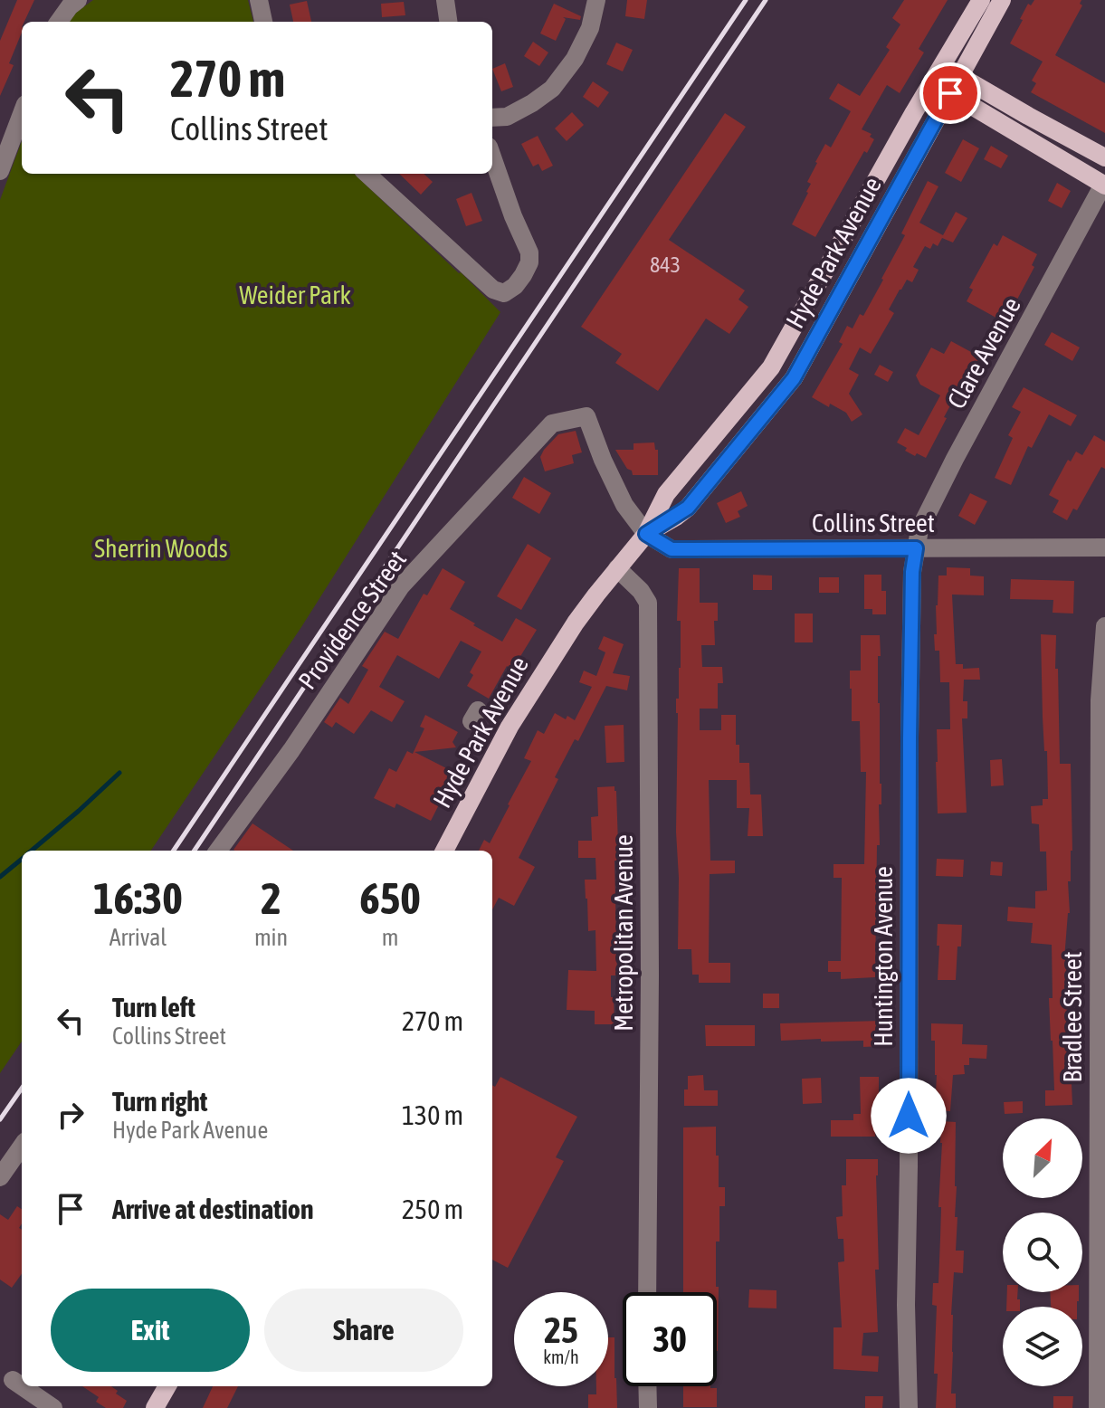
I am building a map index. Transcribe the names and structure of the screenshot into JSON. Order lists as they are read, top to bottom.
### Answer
{
  "streets": {
    "main road": ["Hyde Park Avenue"],
    "street": [
      "Clare Avenue",
      "Collins Street",
      "Providence Street",
      "Metropolitan Avenue",
      "Huntington Avenue",
      "Bradlee Street"
    ]
  },
  "crossings": [
    ["Hyde Park Avenue", "Collins Street"],
    ["Hyde Park Avenue", "Providence Street"],
    ["Hyde Park Avenue", "Metropolitan Avenue"],
    ["Clare Avenue", "Collins Street"],
    ["Clare Avenue", "Huntington Avenue"],
    ["Collins Street", "Providence Street"],
    ["Collins Street", "Huntington Avenue"]
  ],
  "parks": ["Weider Park", "Sherrin Woods"],
  "house_numbers": ["843"],
  "north": "top right",
  "page": {
    "turn": ["270 m", "Collins Street"],
    "eta": [
      "16:30",
      "Arrival",
      "2",
      "min",
      "650",
      "m"
    ],
    "list": [
      {
        "name": "Turn left",
        "note": "Collins Street",
        "value": "270 m"
      },
      {
        "name": "Turn right",
        "note": "Hyde Park Avenue",
        "value": "130 m"
      },
      {
        "name": "Arrive at destination",
        "value": "250 m"
      }
    ],
    "buttons": ["Exit", "Share"],
    "speed": "25 km/h",
    "limit": "30"
  }
}
